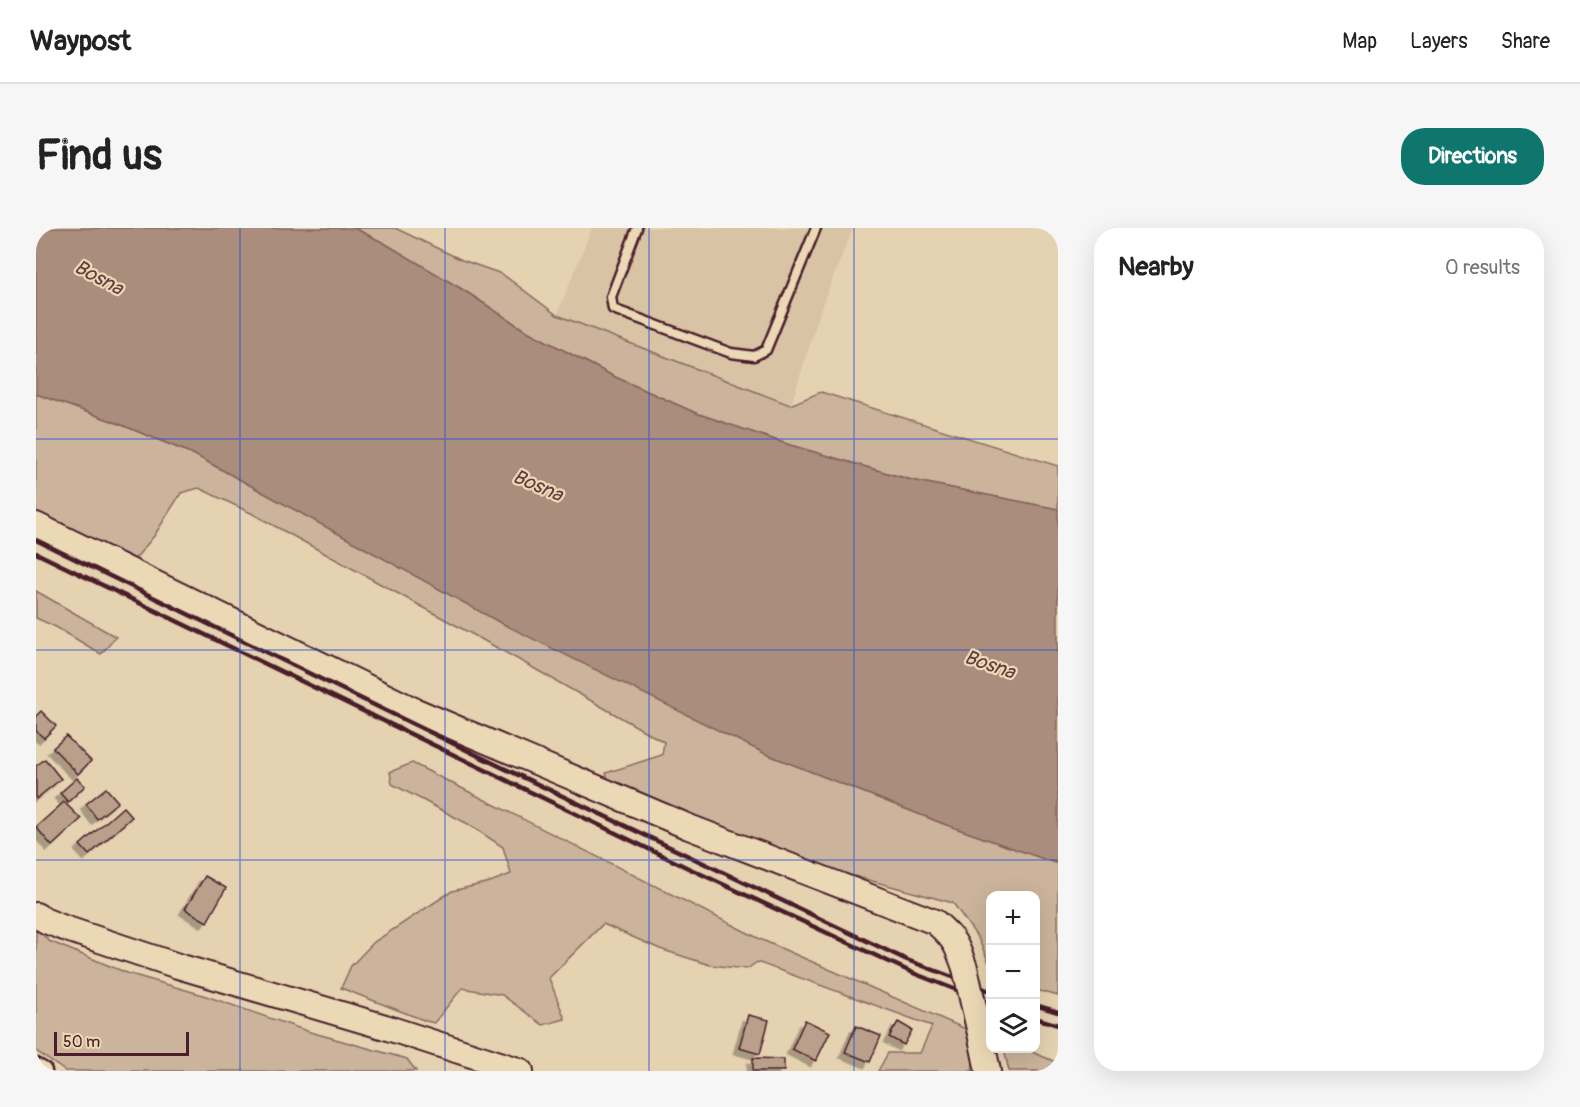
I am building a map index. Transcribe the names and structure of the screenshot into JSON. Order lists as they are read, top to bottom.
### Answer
{
  "water": ["Bosna"],
  "scale_bar": "50 m",
  "page": {
    "header": "Waypost",
    "nav": ["Map", "Layers", "Share"],
    "buttons": "Directions",
    "title": "Find us",
    "heading": ["Nearby", "0 results"],
    "map_buttons": ["+", "−"],
    "scale": "50 m"
  }
}
